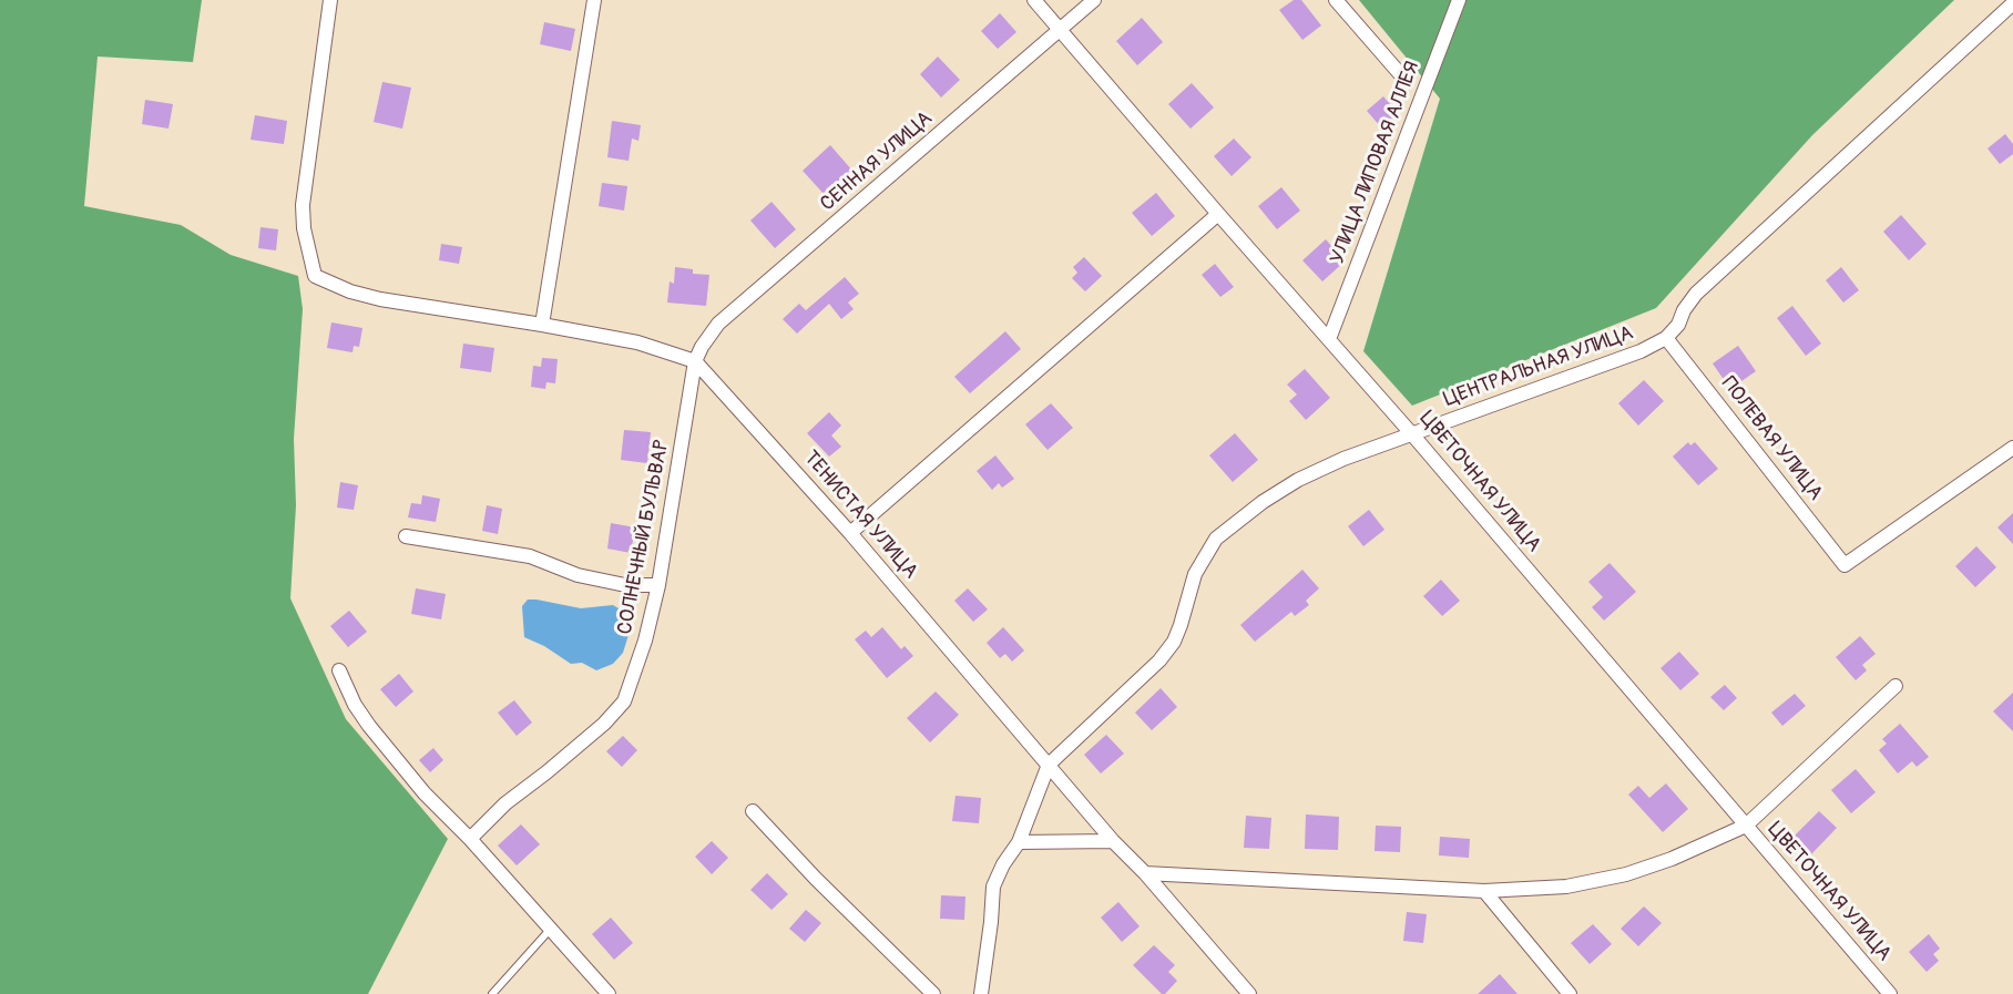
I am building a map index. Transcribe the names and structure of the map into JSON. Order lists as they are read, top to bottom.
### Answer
{
  "streets": {
    "street": [
      "СЕННАЯ УЛИЦА",
      "УЛИЦА ЛИПОВАЯ АЛЛЕЯ",
      "ЦЕНТРАЛЬНАЯ УЛИЦА",
      "ПОЛЕВАЯ УЛИЦА",
      "ЦВЕТОЧНАЯ УЛИЦА",
      "ТЕНИСТАЯ УЛИЦА",
      "СОЛНЕЧНЫЙ БУЛЬВАР"
    ]
  },
  "crossings": [
    ["СЕННАЯ УЛИЦА", "ЦВЕТОЧНАЯ УЛИЦА"],
    ["СЕННАЯ УЛИЦА", "ТЕНИСТАЯ УЛИЦА"],
    ["СЕННАЯ УЛИЦА", "СОЛНЕЧНЫЙ БУЛЬВАР"],
    ["УЛИЦА ЛИПОВАЯ АЛЛЕЯ", "ЦВЕТОЧНАЯ УЛИЦА"],
    ["ЦЕНТРАЛЬНАЯ УЛИЦА", "ПОЛЕВАЯ УЛИЦА"],
    ["ЦЕНТРАЛЬНАЯ УЛИЦА", "ЦВЕТОЧНАЯ УЛИЦА"],
    ["ЦЕНТРАЛЬНАЯ УЛИЦА", "ТЕНИСТАЯ УЛИЦА"],
    ["ТЕНИСТАЯ УЛИЦА", "СОЛНЕЧНЫЙ БУЛЬВАР"]
  ]
}
